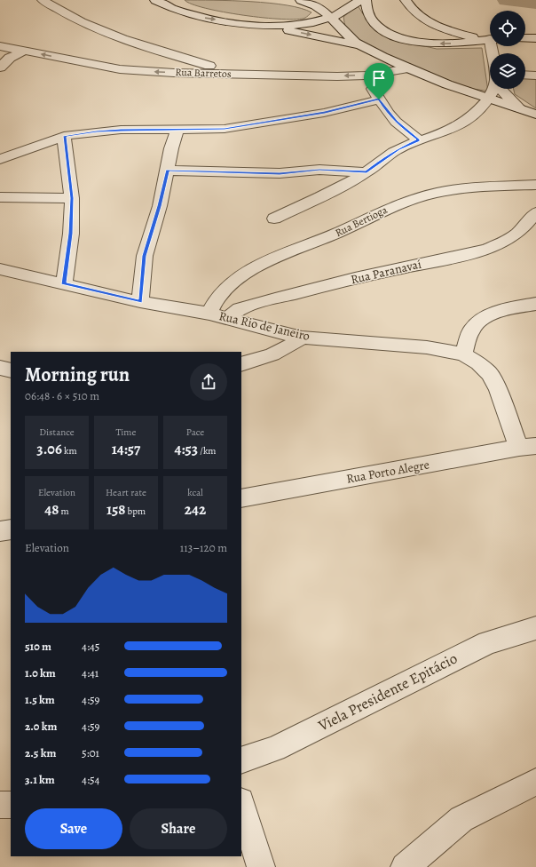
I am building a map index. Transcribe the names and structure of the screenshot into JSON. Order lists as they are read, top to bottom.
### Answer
{
  "streets": {
    "street": [
      "Rua Barretos",
      "Rua Bertioga",
      "Rua Paranavaí",
      "Rua Rio de Janeiro",
      "Rua Porto Alegre",
      "Viela Presidente Epitácio"
    ]
  },
  "crossings": [
    ["Rua Bertioga", "Rua Rio de Janeiro"],
    ["Rua Paranavaí", "Rua Rio de Janeiro"],
    ["Rua Rio de Janeiro", "Rua Porto Alegre"]
  ],
  "page": {
    "heading": ["Morning run", "06:48 · 6 × 510 m"],
    "stats": [
      ["Distance", "3.06 km"],
      ["Time", "14:57"],
      ["Pace", "4:53 /km"],
      ["Elevation", "48 m"],
      ["Heart rate", "158 bpm"],
      ["kcal", "242"]
    ],
    "chart": ["Elevation", "113–120 m"],
    "list": [
      {
        "name": "510 m",
        "note": "4:45"
      },
      {
        "name": "1.0 km",
        "note": "4:41"
      },
      {
        "name": "1.5 km",
        "note": "4:59"
      },
      {
        "name": "2.0 km",
        "note": "4:59"
      },
      {
        "name": "2.5 km",
        "note": "5:01"
      },
      {
        "name": "3.1 km",
        "note": "4:54"
      }
    ],
    "buttons": ["Save", "Share"]
  }
}
